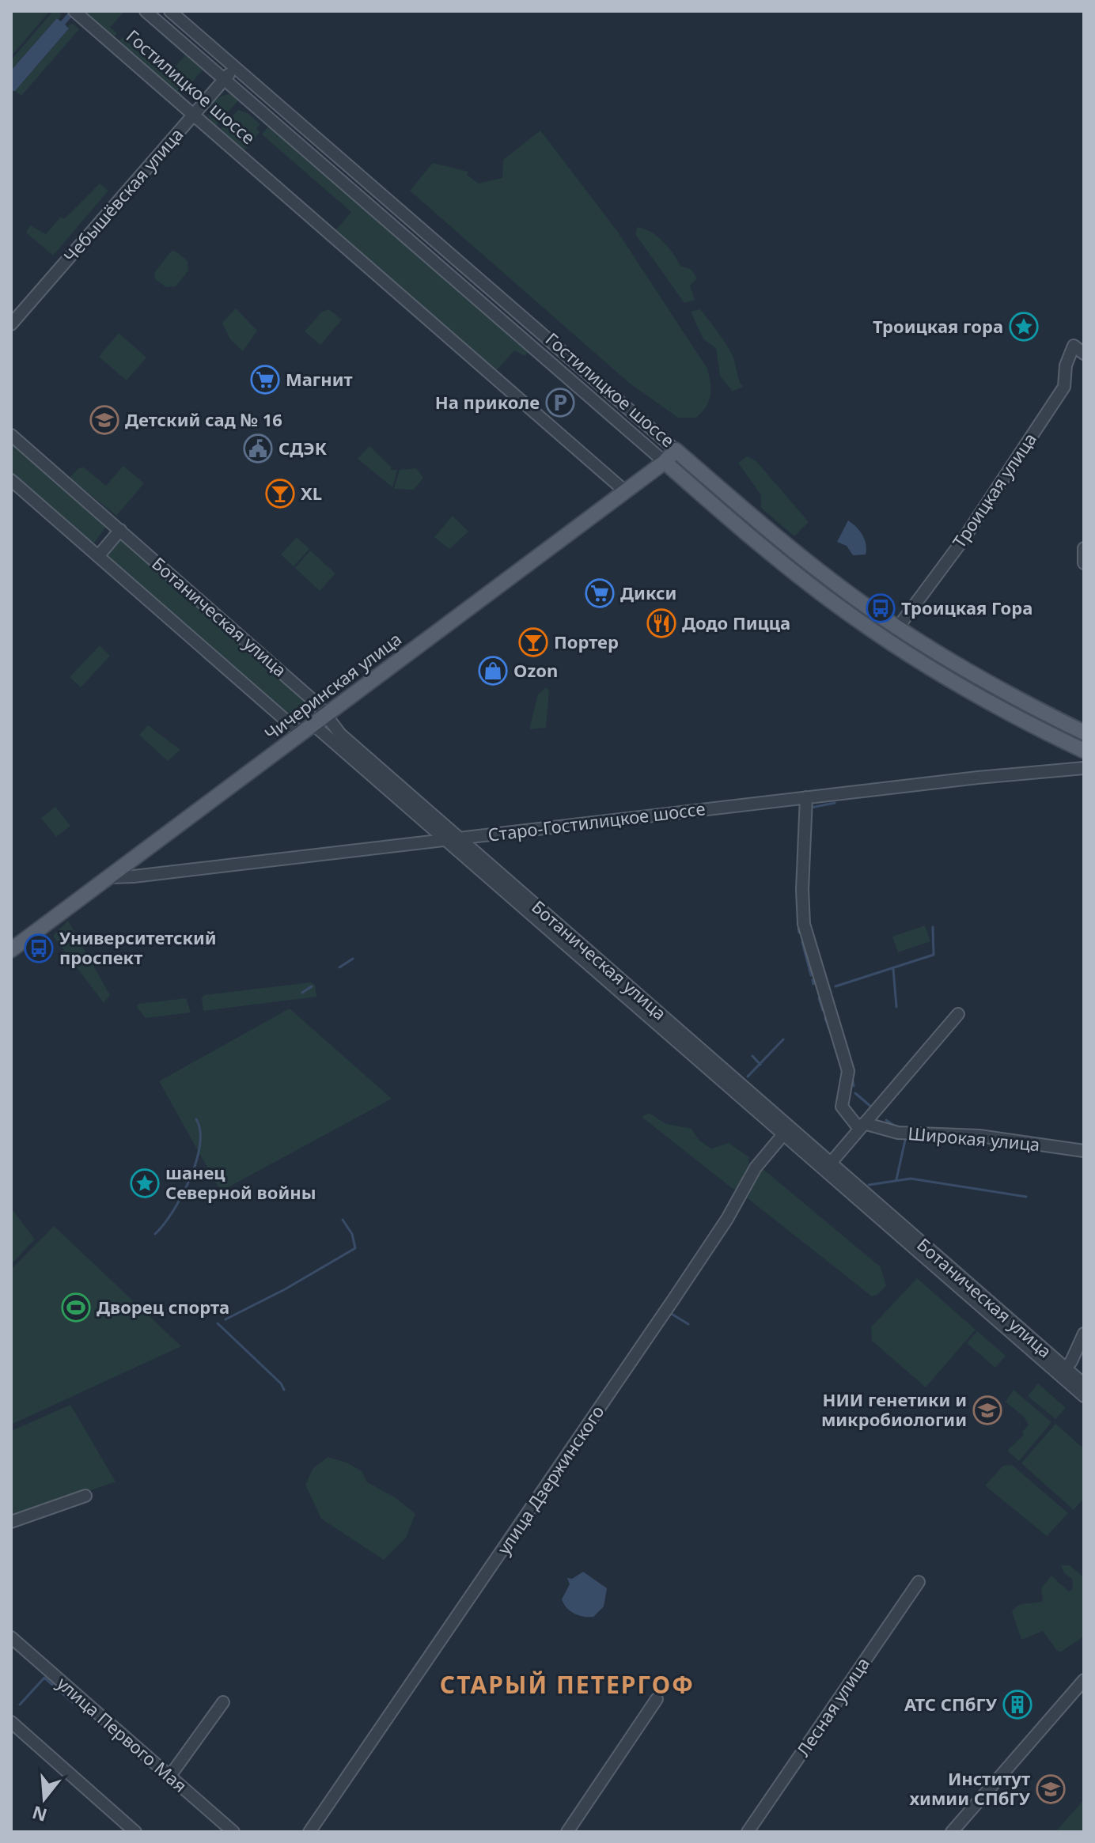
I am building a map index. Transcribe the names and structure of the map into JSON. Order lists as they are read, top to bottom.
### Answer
{
  "streets": {
    "main road": ["Гостилицкое шоссе", "Чичеринская улица"],
    "street": [
      "Чебышёвская улица",
      "Троицкая улица",
      "Ботаническая улица",
      "Старо-Гостилицкое шоссе",
      "Широкая улица",
      "улица Дзержинского",
      "Лесная улица",
      "улица Первого Мая"
    ]
  },
  "crossings": [
    ["Гостилицкое шоссе", "Чебышёвская улица"],
    ["Гостилицкое шоссе", "Троицкая улица"],
    ["Гостилицкое шоссе", "Чичеринская улица"],
    ["Ботаническая улица", "Чичеринская улица"],
    ["Ботаническая улица", "Старо-Гостилицкое шоссе"],
    ["Ботаническая улица", "улица Дзержинского"],
    ["Чичеринская улица", "Старо-Гостилицкое шоссе"]
  ],
  "districts": ["СТАРЫЙ ПЕТЕРГОФ"],
  "places": {
    "place": ["Троицкая гора", "шанец Северной войны"],
    "supermarket": ["Магнит", "Дикси"],
    "parking": ["На приколе"],
    "school or university": ["Детский сад № 16", "НИИ генетики и микробиологии", "Институт химии СПбГУ"],
    "public building": ["СДЭК"],
    "bar": ["XL", "Портер"],
    "bus stop": ["Троицкая Гора", "Университетский проспект"],
    "restaurant": ["Додо Пицца"],
    "shop": ["Ozon"],
    "sports": ["Дворец спорта"],
    "building": ["АТС СПбГУ"]
  },
  "north": "bottom"
}
